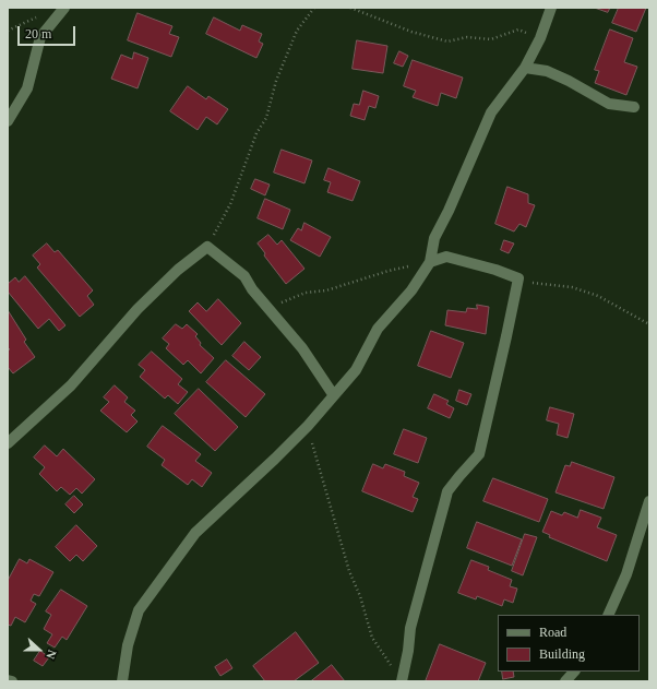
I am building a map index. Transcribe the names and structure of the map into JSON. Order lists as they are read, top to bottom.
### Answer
{
  "legend": ["Road", "Building"],
  "scale_bar": "20 m",
  "north": "right"
}
